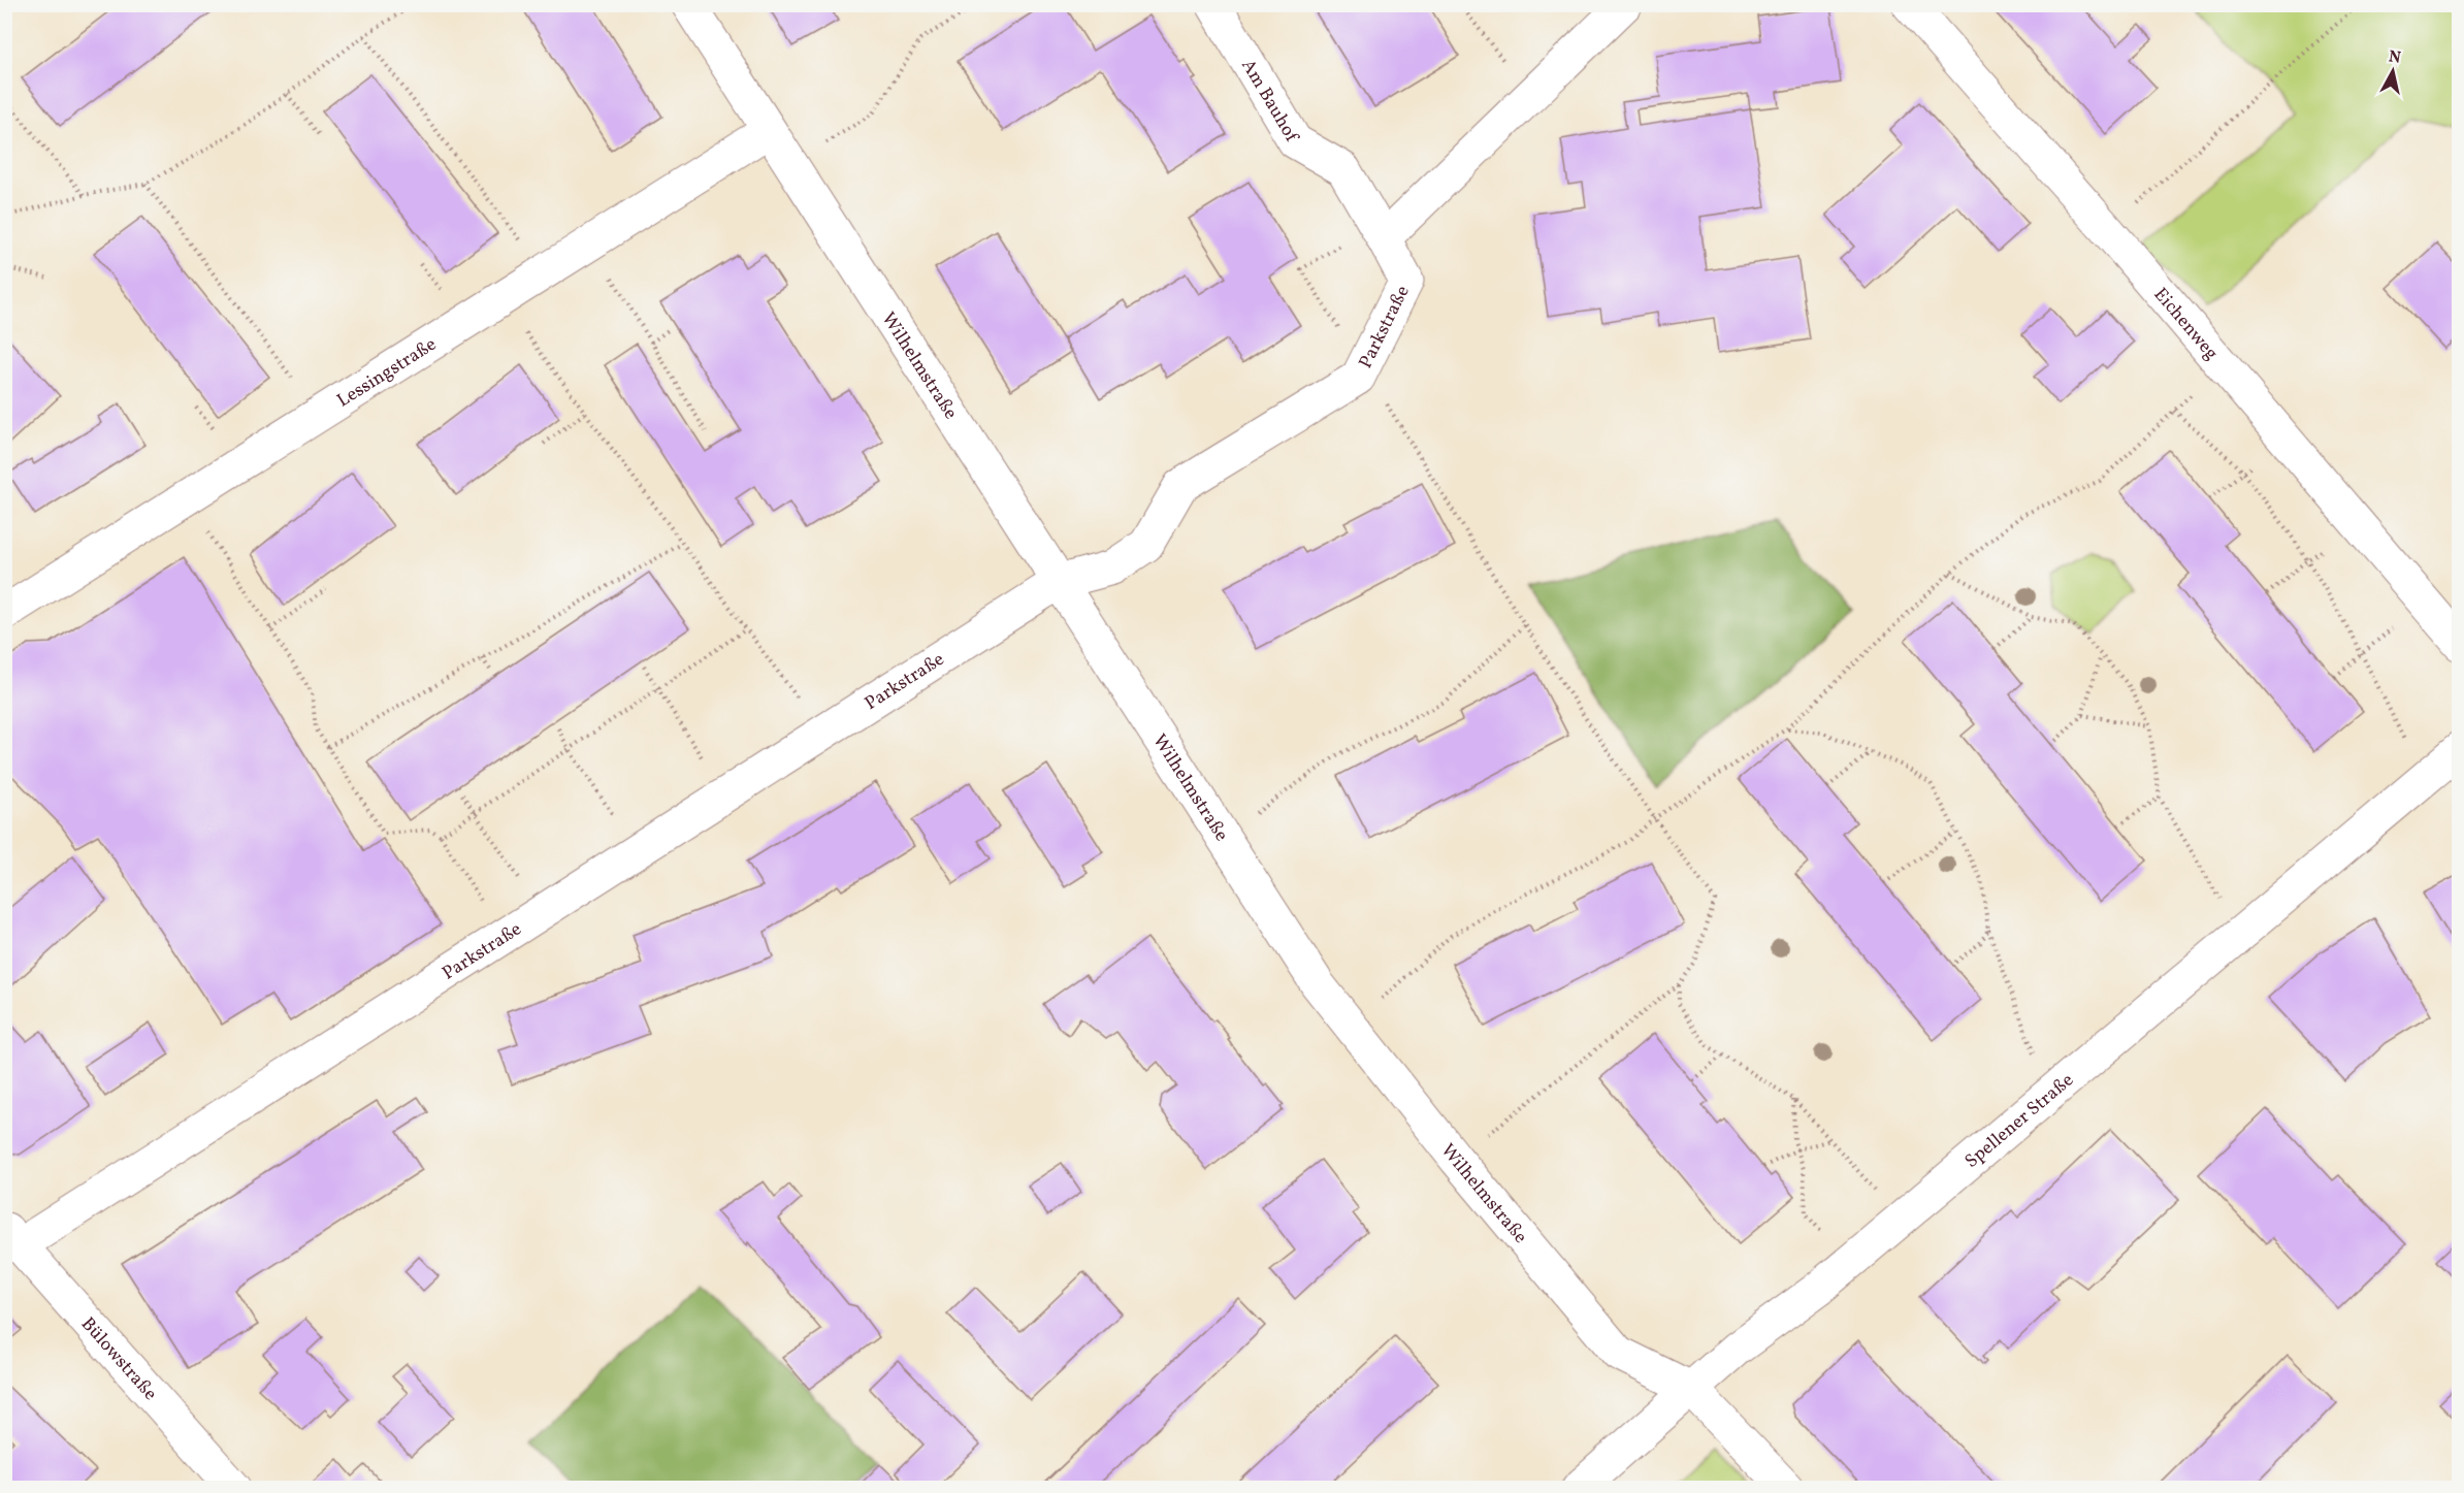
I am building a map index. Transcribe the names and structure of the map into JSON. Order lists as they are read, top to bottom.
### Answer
{
  "streets": {
    "street": [
      "Am Bauhof",
      "Eichenweg",
      "Parkstraße",
      "Wilhelmstraße",
      "Lessingstraße",
      "Spellener Straße",
      "Bülowstraße"
    ]
  },
  "crossings": [
    ["Am Bauhof", "Parkstraße"],
    ["Parkstraße", "Wilhelmstraße"],
    ["Parkstraße", "Bülowstraße"],
    ["Wilhelmstraße", "Lessingstraße"],
    ["Wilhelmstraße", "Spellener Straße"]
  ],
  "north": "top"
}
